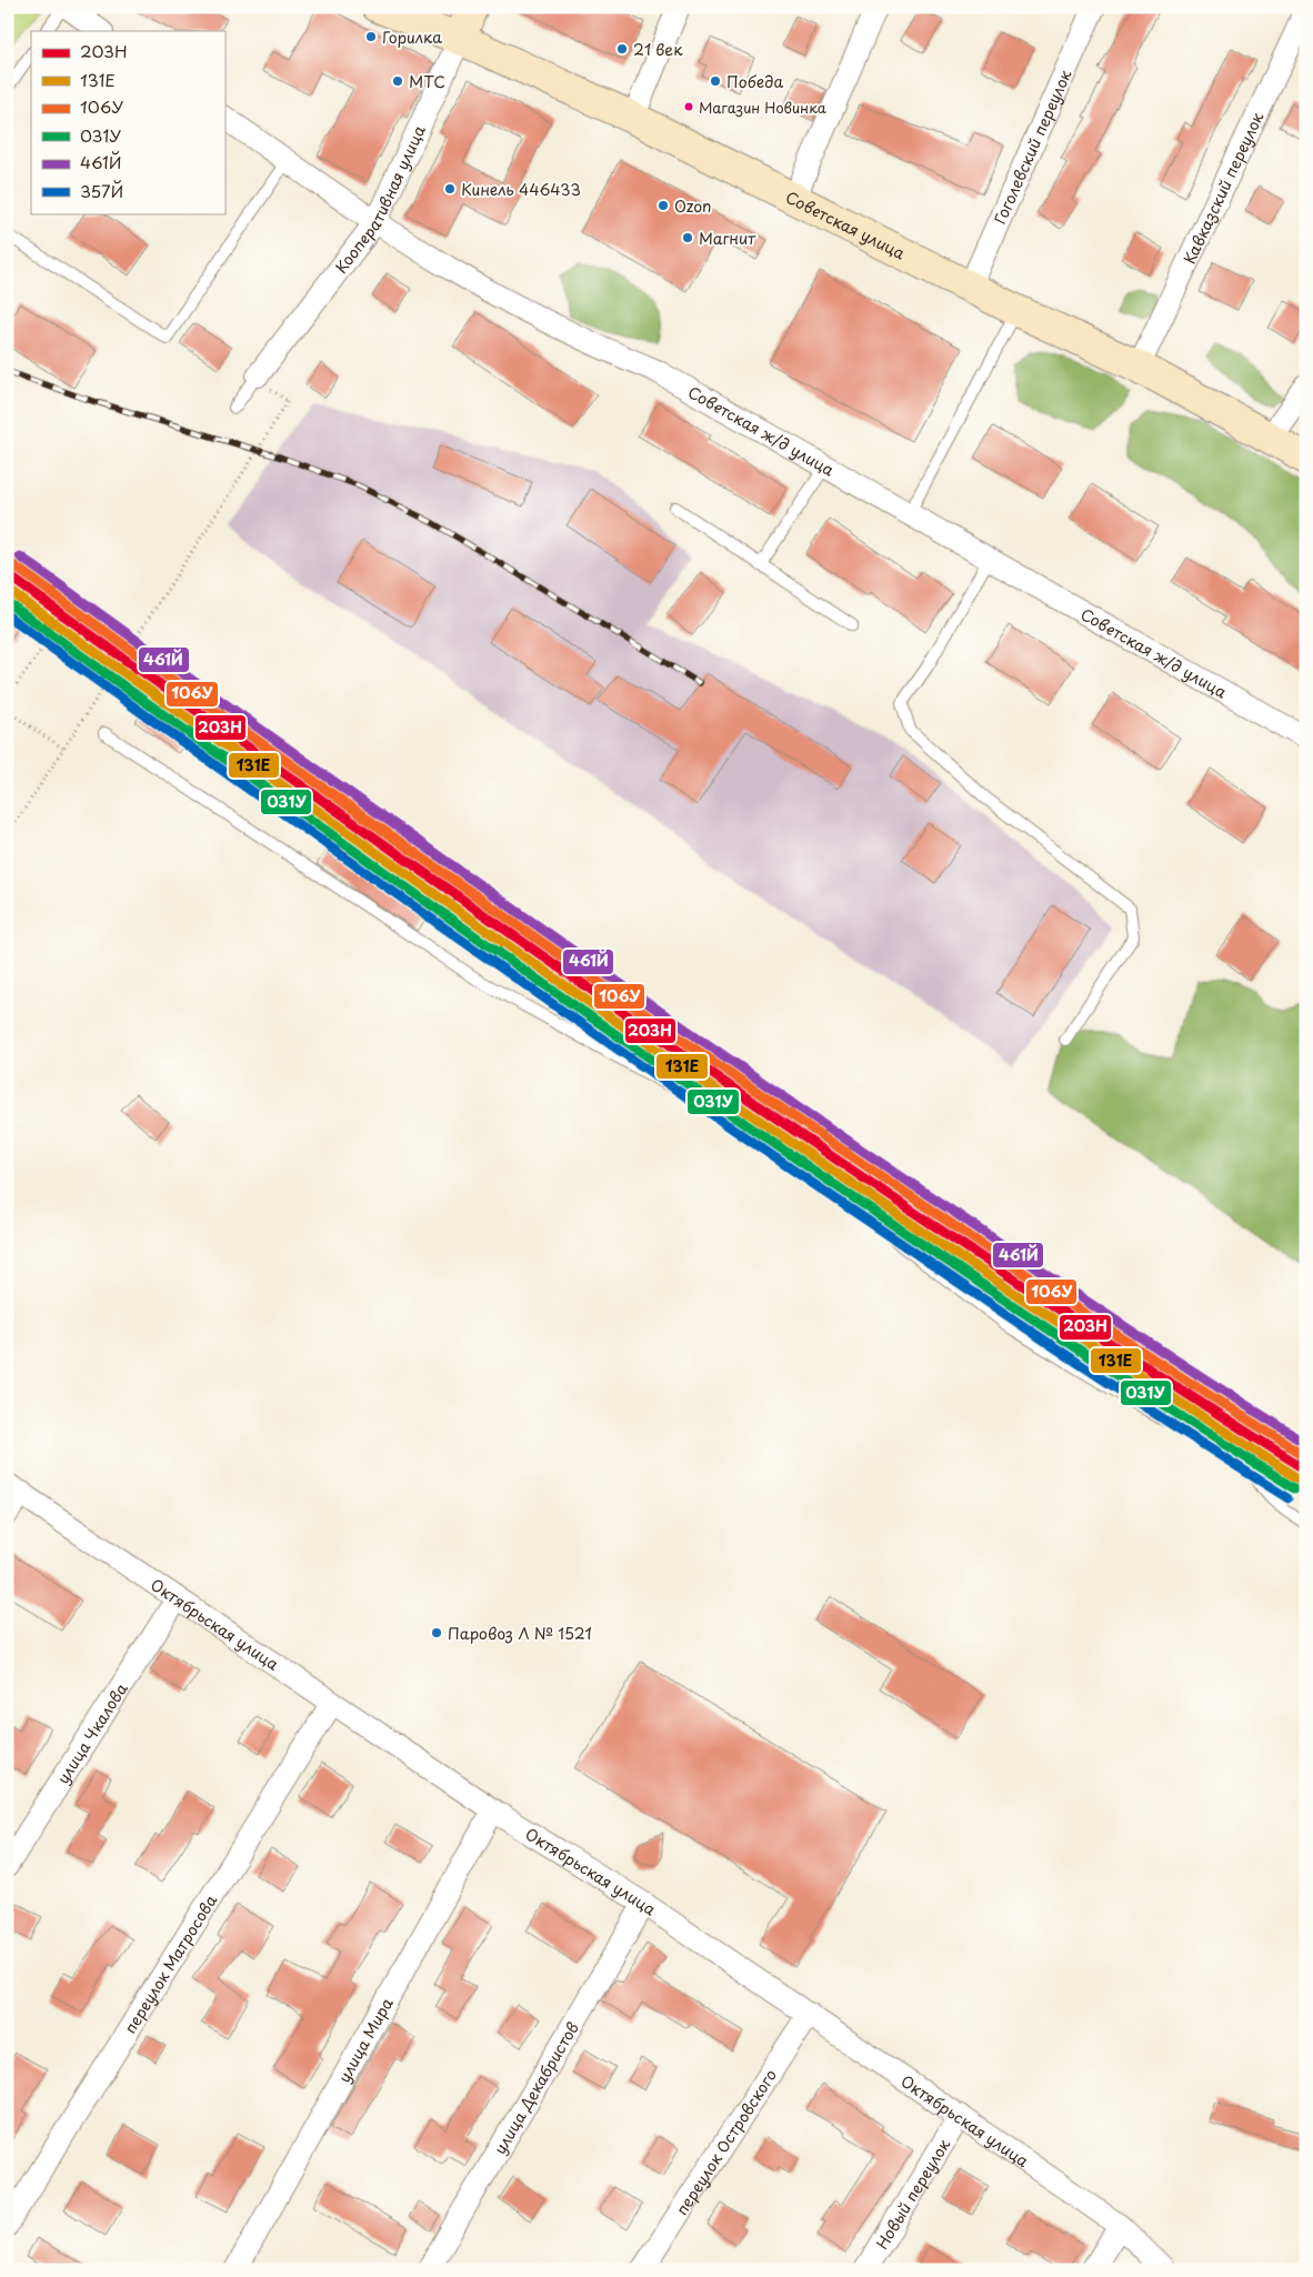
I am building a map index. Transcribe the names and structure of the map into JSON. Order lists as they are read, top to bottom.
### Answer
{
  "streets": {
    "main road": ["Кооперативная улица", "Советская улица"],
    "street": [
      "Гоголевский переулок",
      "Кавказский переулок",
      "Советская ж/д улица",
      "Октябрьская улица",
      "улица Чкалова",
      "переулок Матросова",
      "улица Мира",
      "улица Декабристов",
      "переулок Островского",
      "Новый переулок"
    ]
  },
  "crossings": [
    ["Гоголевский переулок", "Советская улица"],
    ["Кавказский переулок", "Советская улица"],
    ["Кооперативная улица", "Советская улица"],
    ["Кооперативная улица", "Советская ж/д улица"],
    ["Октябрьская улица", "улица Чкалова"],
    ["Октябрьская улица", "переулок Матросова"],
    ["Октябрьская улица", "улица Мира"],
    ["Октябрьская улица", "улица Декабристов"],
    ["Октябрьская улица", "переулок Островского"],
    ["Октябрьская улица", "Новый переулок"]
  ],
  "places": [
    "Горилка",
    "21 век",
    "МТС",
    "Победа",
    "Магазин Новинка",
    "Кинель 446433",
    "Ozon",
    "Магнит",
    "Паровоз Л № 1521"
  ],
  "lines": [
    "transit line 461Й",
    "transit line 106У",
    "transit line 203Н",
    "transit line 131Е",
    "transit line 031У",
    "transit line 357Й"
  ],
  "legend": [
    "203Н",
    "131Е",
    "106У",
    "031У",
    "461Й",
    "357Й"
  ]
}
